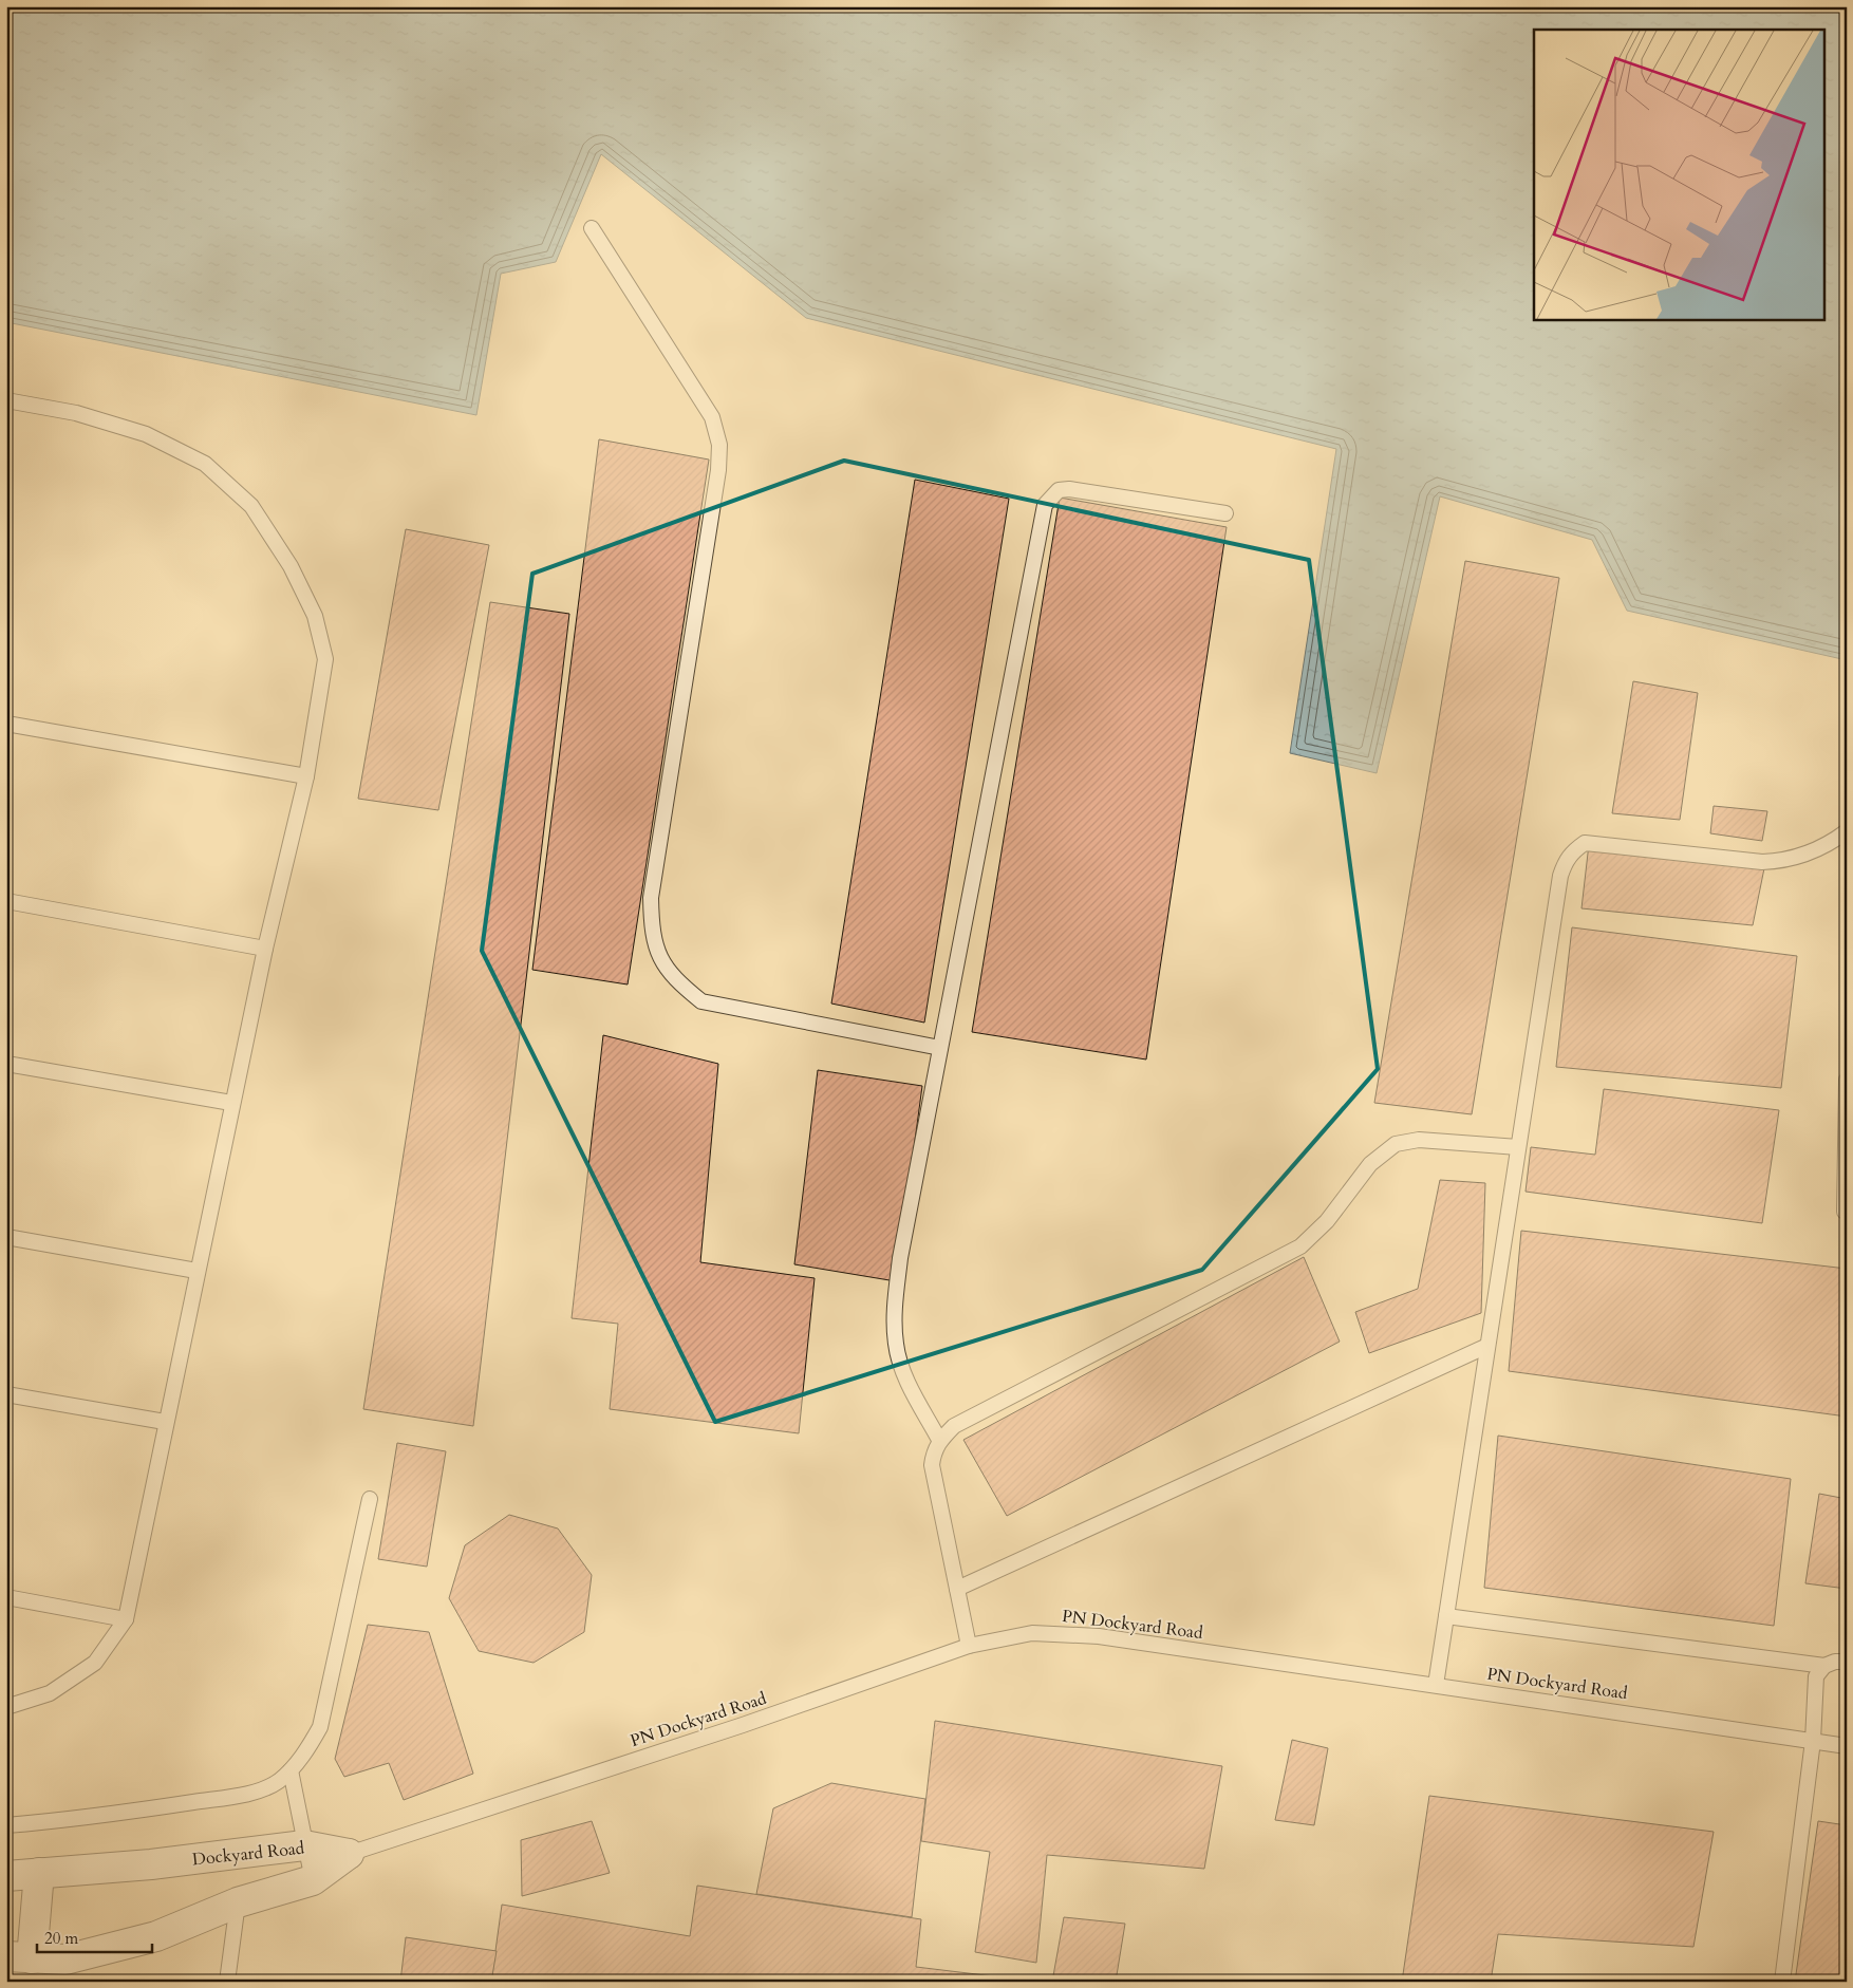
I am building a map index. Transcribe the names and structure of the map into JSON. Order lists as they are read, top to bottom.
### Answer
{
  "streets": {
    "street": ["Dockyard Road"],
    "lane": ["PN Dockyard Road"]
  },
  "crossings": [
    ["PN Dockyard Road", "Dockyard Road"]
  ],
  "scale_bar": "20 m"
}
